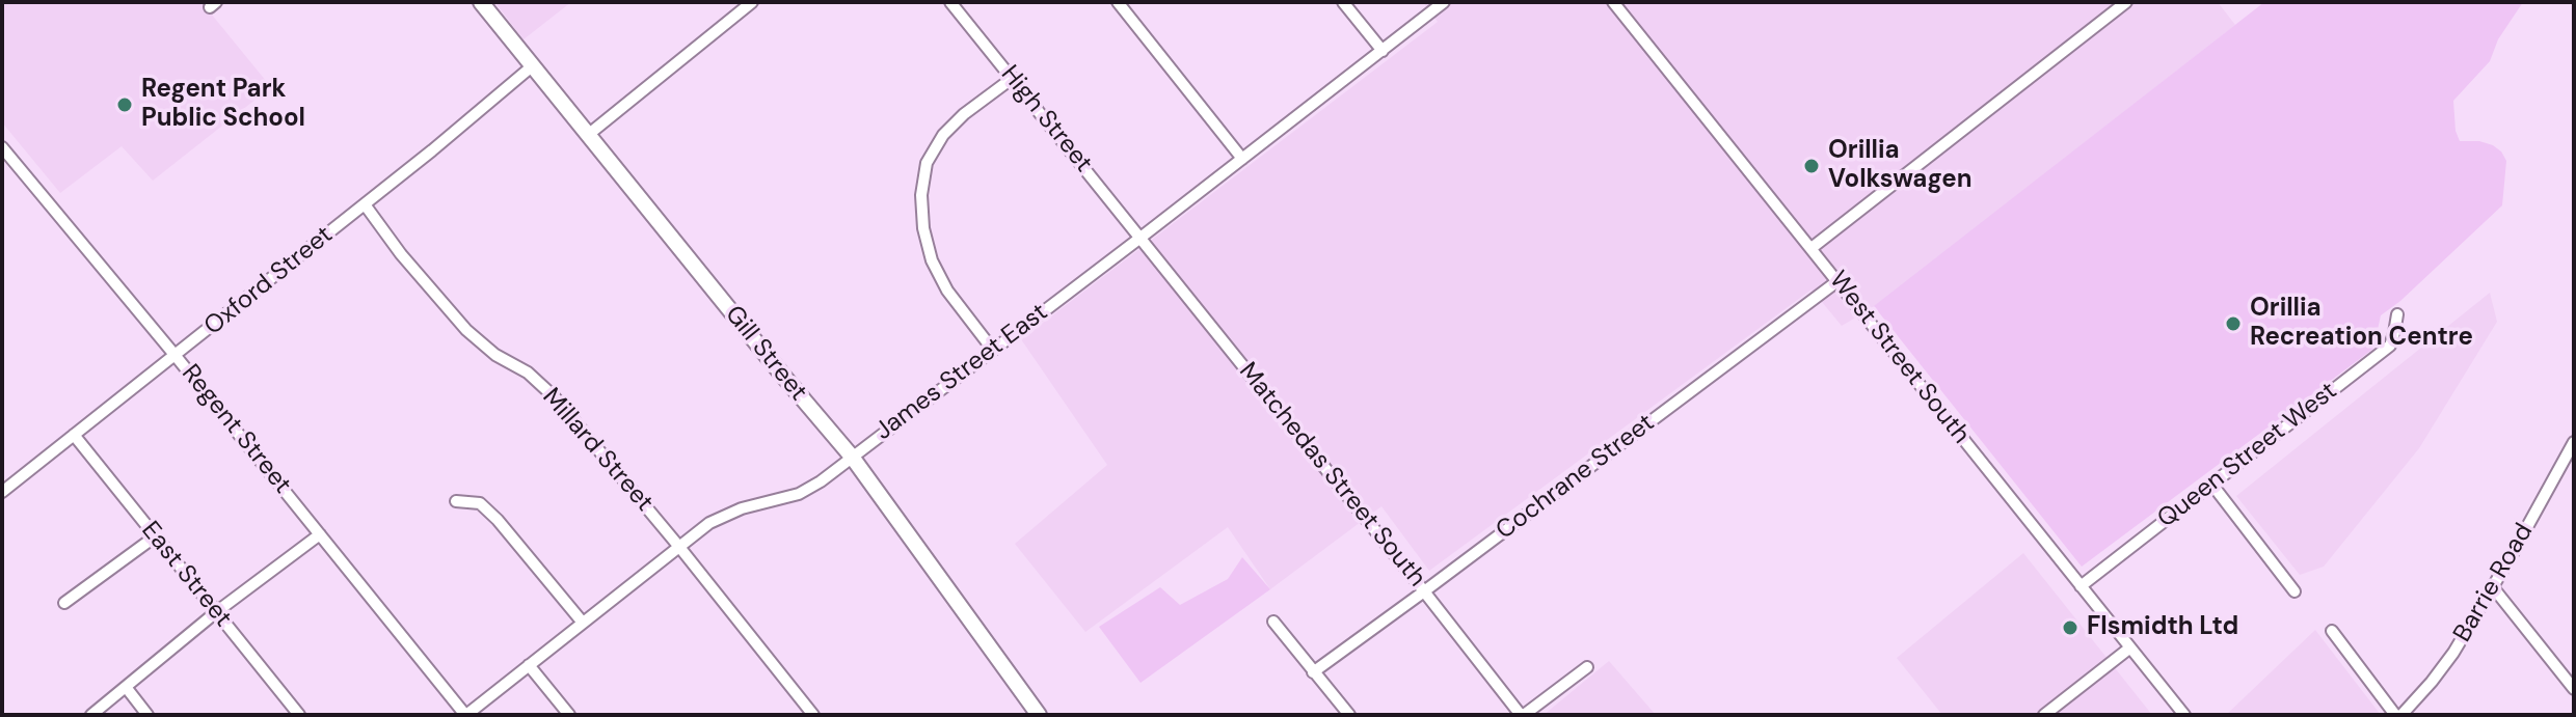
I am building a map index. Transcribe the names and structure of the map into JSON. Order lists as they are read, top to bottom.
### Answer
{
  "streets": {
    "main road": ["Gill Street"],
    "street": [
      "High Street",
      "Oxford Street",
      "West Street South",
      "James Street East",
      "Regent Street",
      "Millard Street",
      "Queen Street West",
      "Matchedas Street South",
      "Cochrane Street",
      "East Street",
      "Barrie Road"
    ]
  },
  "crossings": [
    ["High Street", "James Street East"],
    ["High Street", "Matchedas Street South"],
    ["Oxford Street", "Gill Street"],
    ["Oxford Street", "Regent Street"],
    ["Oxford Street", "Millard Street"],
    ["Oxford Street", "East Street"],
    ["Gill Street", "James Street East"],
    ["West Street South", "Queen Street West"],
    ["West Street South", "Cochrane Street"],
    ["James Street East", "Regent Street"],
    ["James Street East", "Millard Street"],
    ["James Street East", "Matchedas Street South"],
    ["Matchedas Street South", "Cochrane Street"]
  ],
  "places": [
    "Regent Park Public School",
    "Orillia Volkswagen",
    "Orillia Recreation Centre",
    "Flsmidth Ltd"
  ]
}
